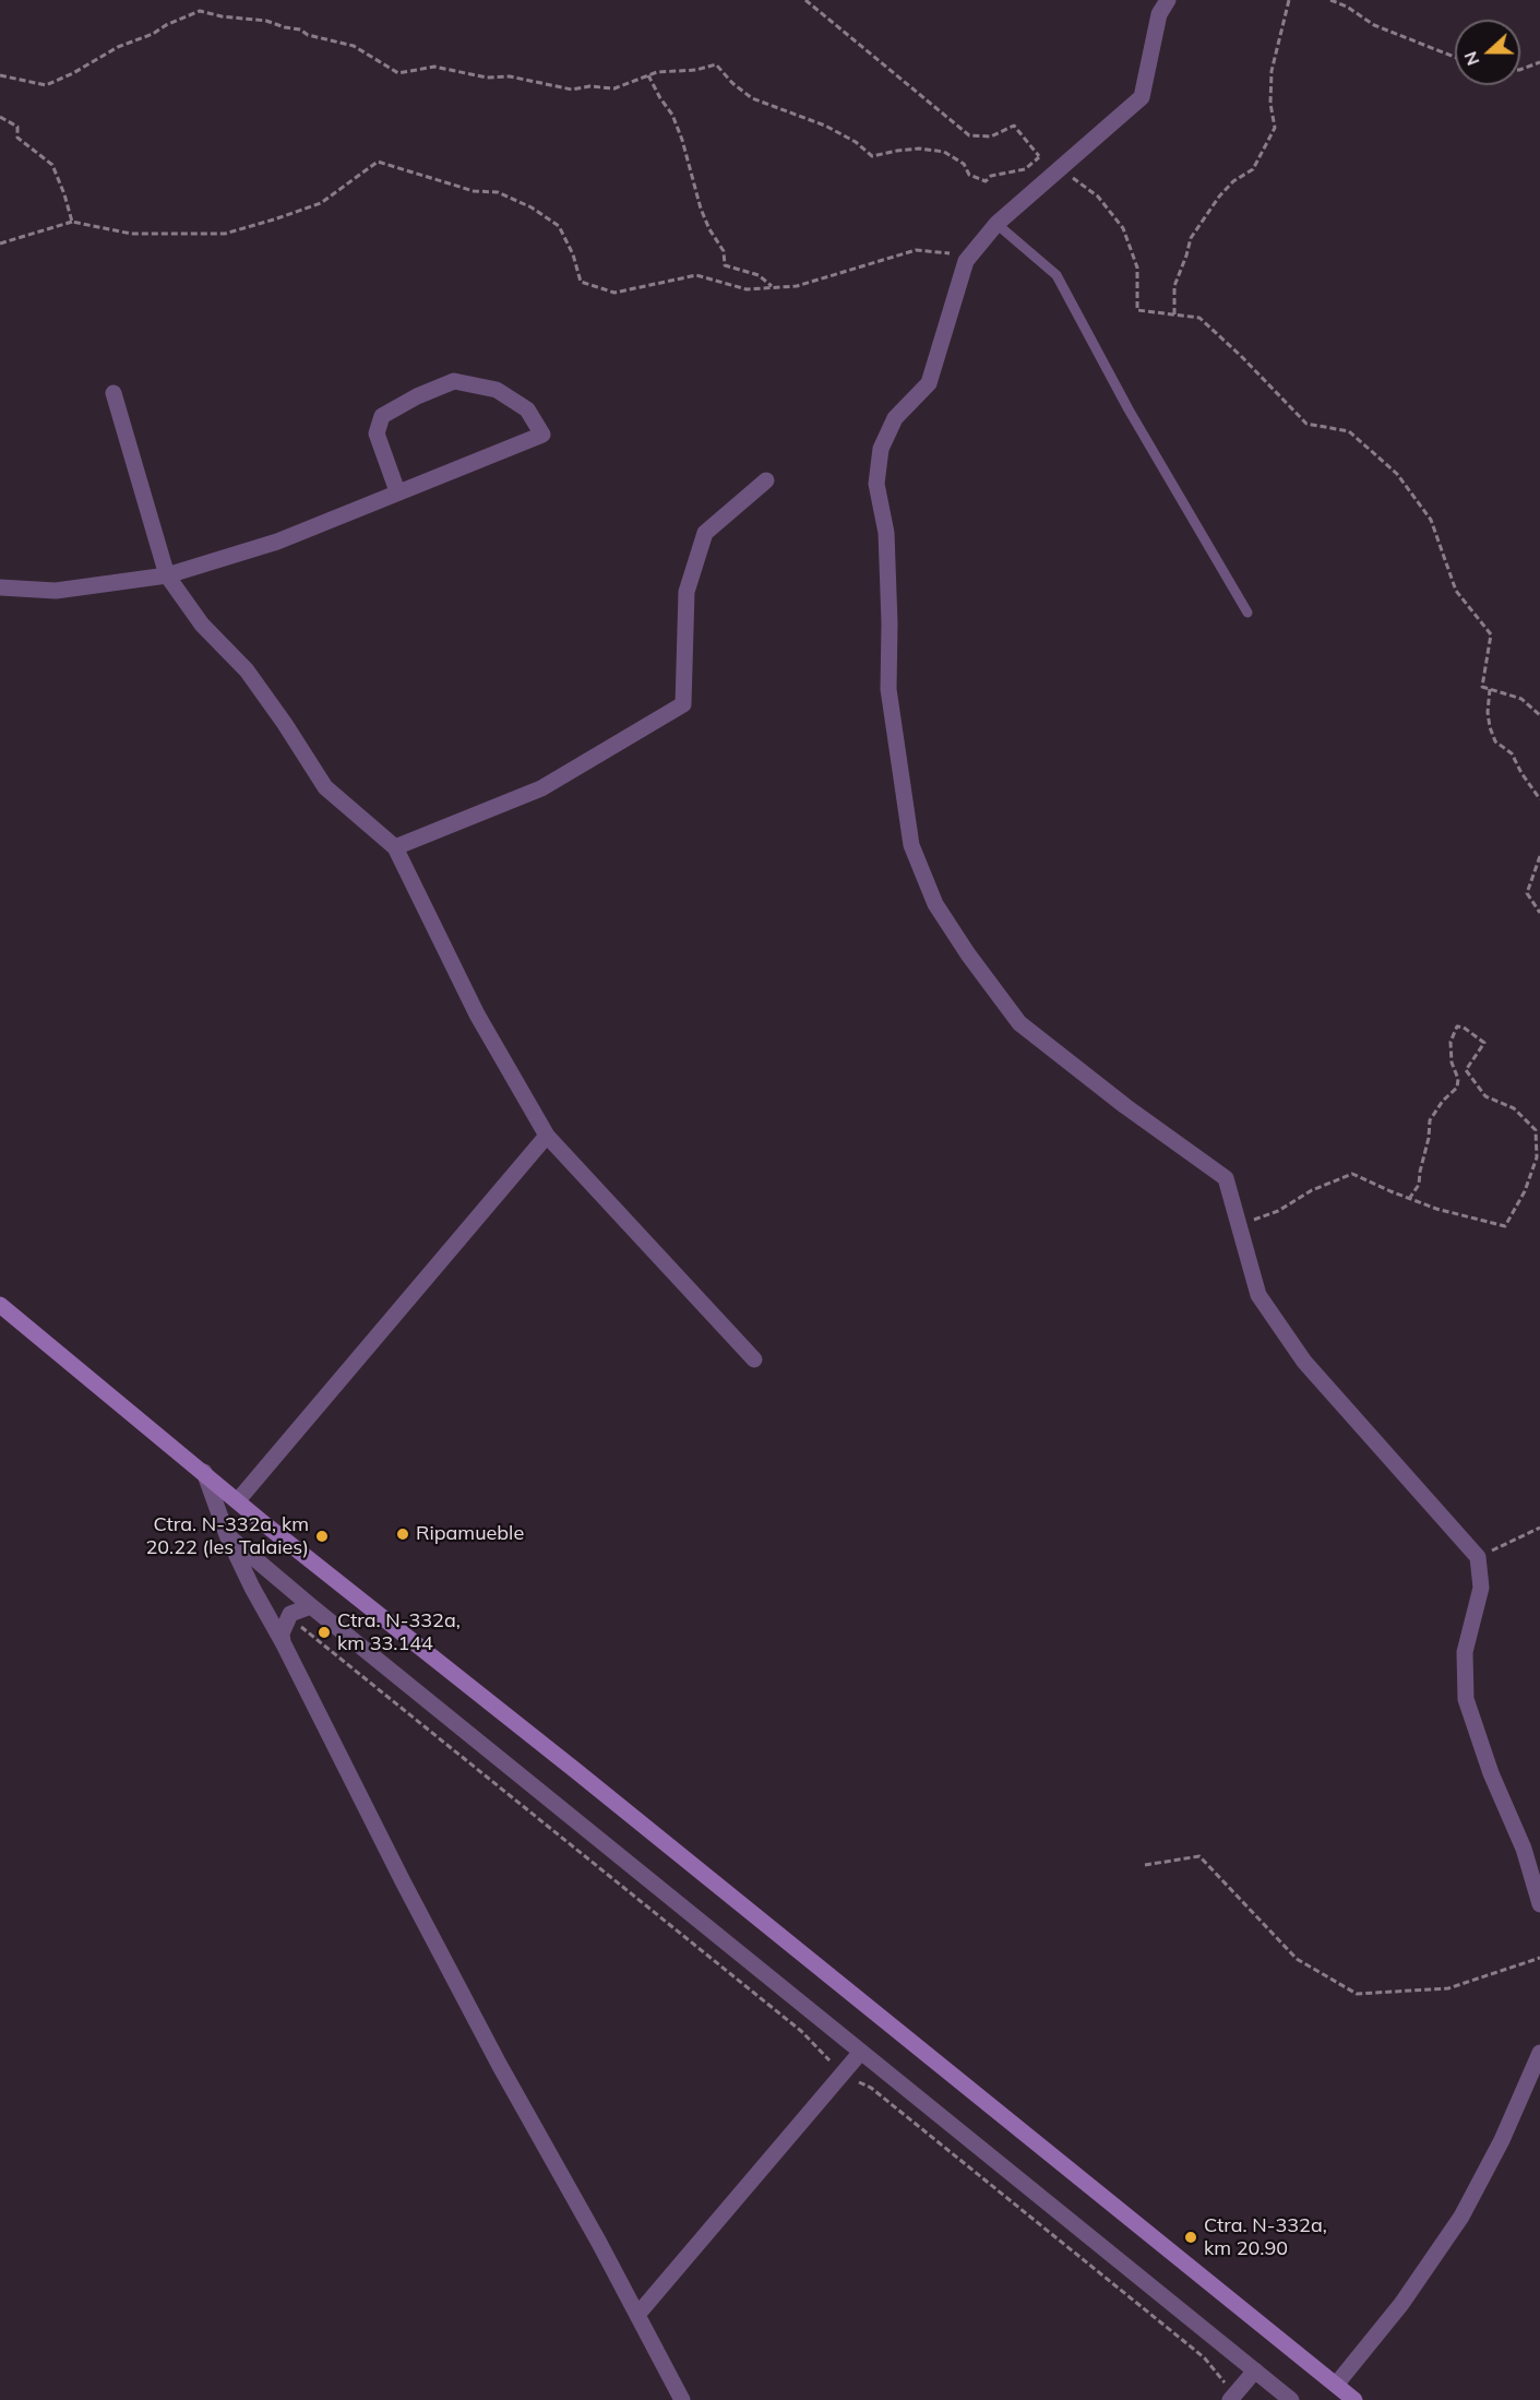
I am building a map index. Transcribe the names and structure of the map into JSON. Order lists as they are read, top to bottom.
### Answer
{
  "places": [
    "Ripamueble",
    "Ctra. N-332a, km 20.22 (les Talaies)",
    "Ctra. N-332a, km 33.144",
    "Ctra. N-332a, km 20.90"
  ],
  "north": "left"
}
